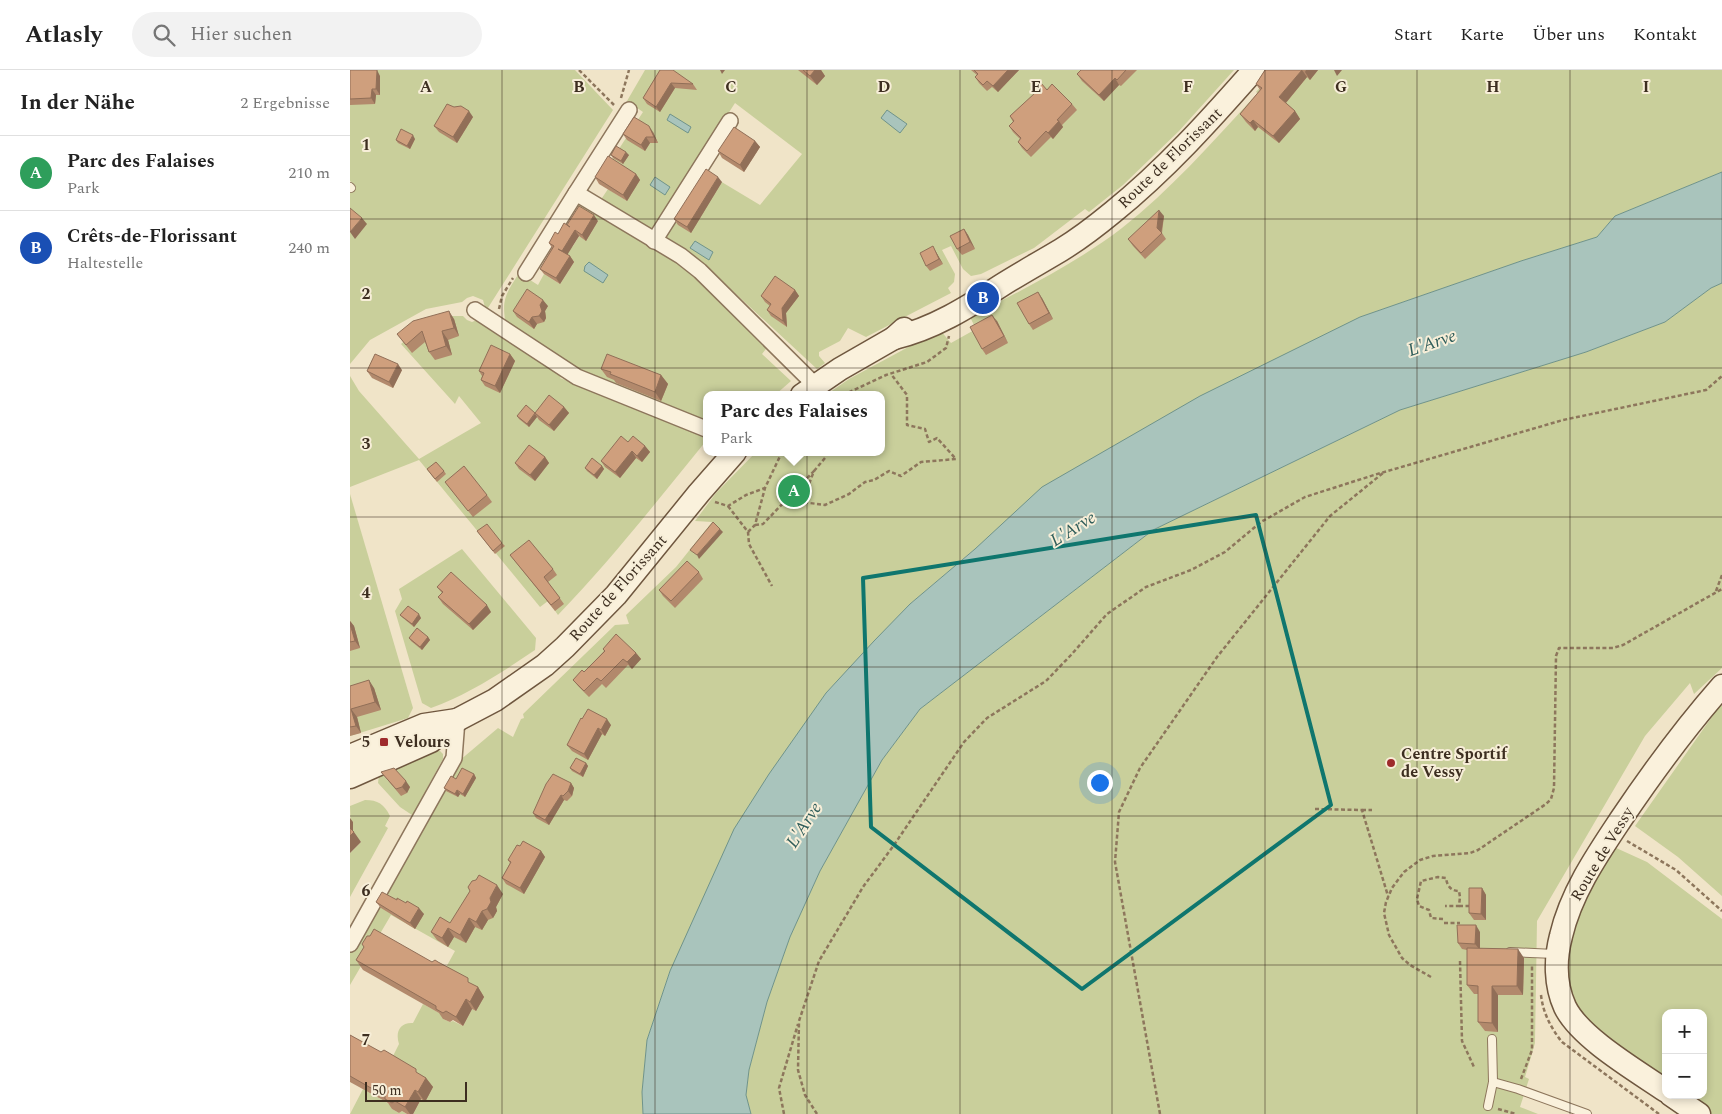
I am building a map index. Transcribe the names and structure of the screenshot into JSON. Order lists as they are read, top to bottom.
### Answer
{
  "streets": {
    "main road": ["Route de Florissant", "Route de Vessy"]
  },
  "water": ["L'Arve"],
  "places": {
    "transit": ["Velours"],
    "other": ["Centre Sportif de Vessy"]
  },
  "scale_bar": "50 m",
  "page": {
    "header": "Atlasly",
    "search": "Hier suchen",
    "nav": [
      "Start",
      "Karte",
      "Über uns",
      "Kontakt"
    ],
    "heading": ["In der Nähe", "2 Ergebnisse"],
    "list": [
      {
        "mark": "A",
        "name": "Parc des Falaises",
        "note": "Park",
        "value": "210 m"
      },
      {
        "mark": "B",
        "name": "Crêts-de-Florissant",
        "note": "Haltestelle",
        "value": "240 m"
      }
    ],
    "pins": ["B", "A"],
    "popup": ["Parc des Falaises", "Park"],
    "map_buttons": ["+", "−"],
    "scale": "50 m"
  },
  "grid": {
    "columns": [
      "A",
      "B",
      "C",
      "D",
      "E",
      "F",
      "G",
      "H",
      "I"
    ],
    "rows": [
      "1",
      "2",
      "3",
      "4",
      "5",
      "6",
      "7"
    ]
  }
}
